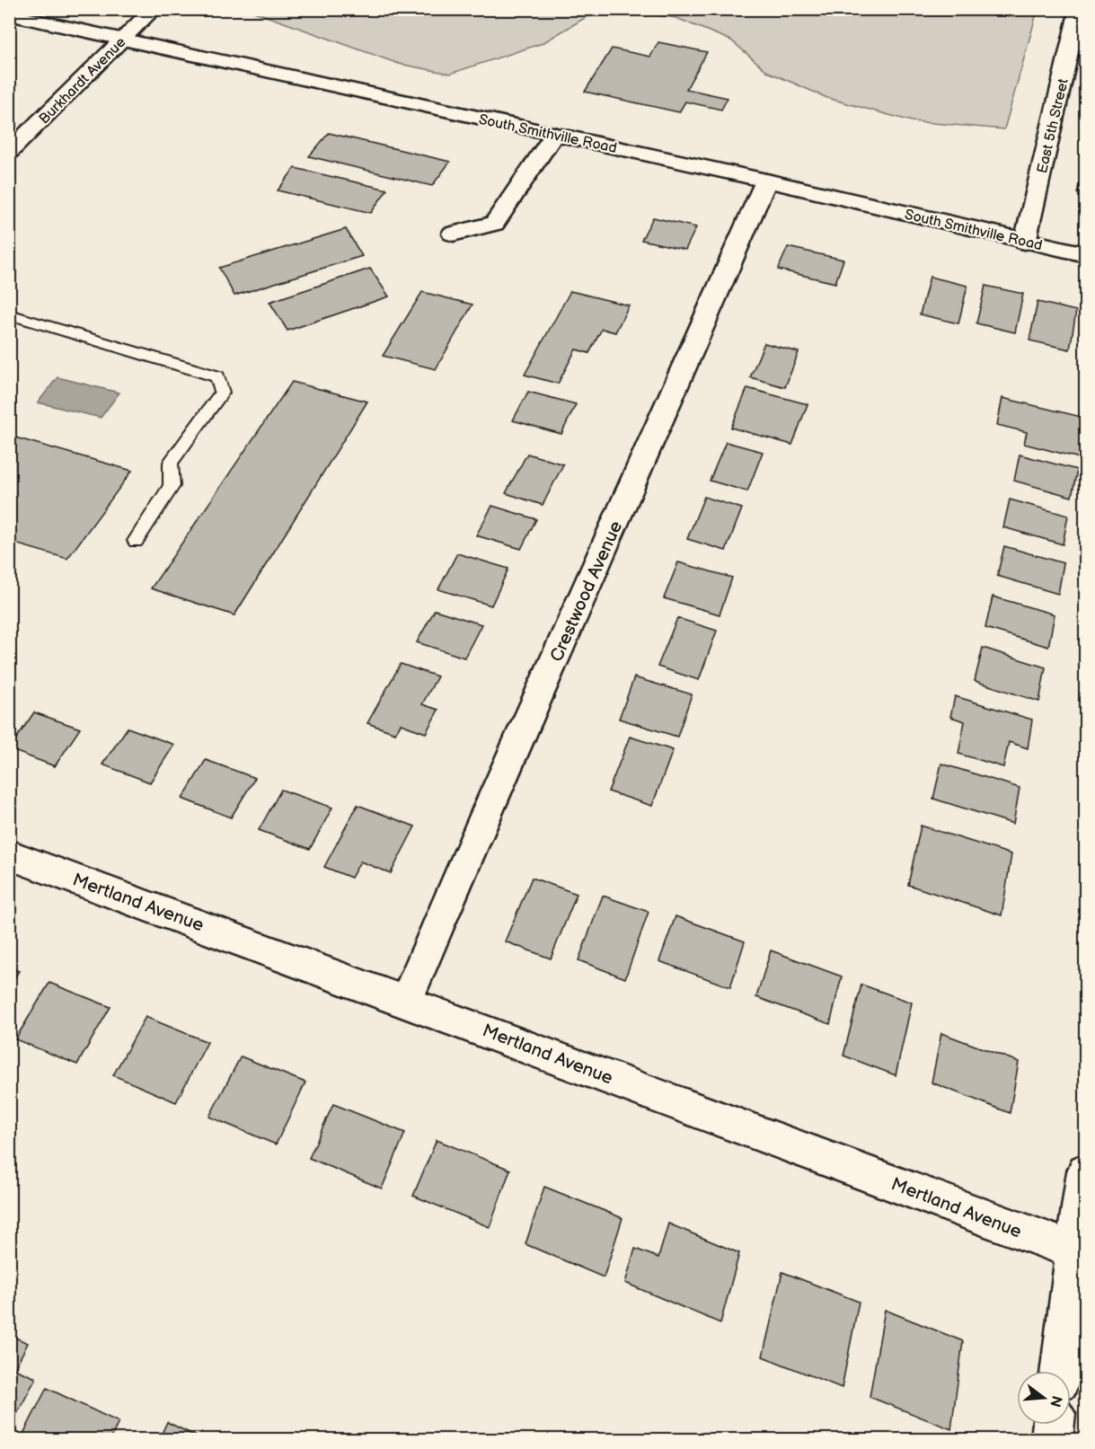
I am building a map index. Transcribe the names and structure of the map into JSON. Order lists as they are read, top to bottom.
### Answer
{
  "streets": {
    "street": [
      "Burkhardt Avenue",
      "East 5th Street",
      "South Smithville Road",
      "Crestwood Avenue",
      "Mertland Avenue"
    ]
  },
  "crossings": [
    ["Burkhardt Avenue", "South Smithville Road"],
    ["East 5th Street", "South Smithville Road"],
    ["South Smithville Road", "Crestwood Avenue"],
    ["Crestwood Avenue", "Mertland Avenue"]
  ],
  "north": "right"
}
